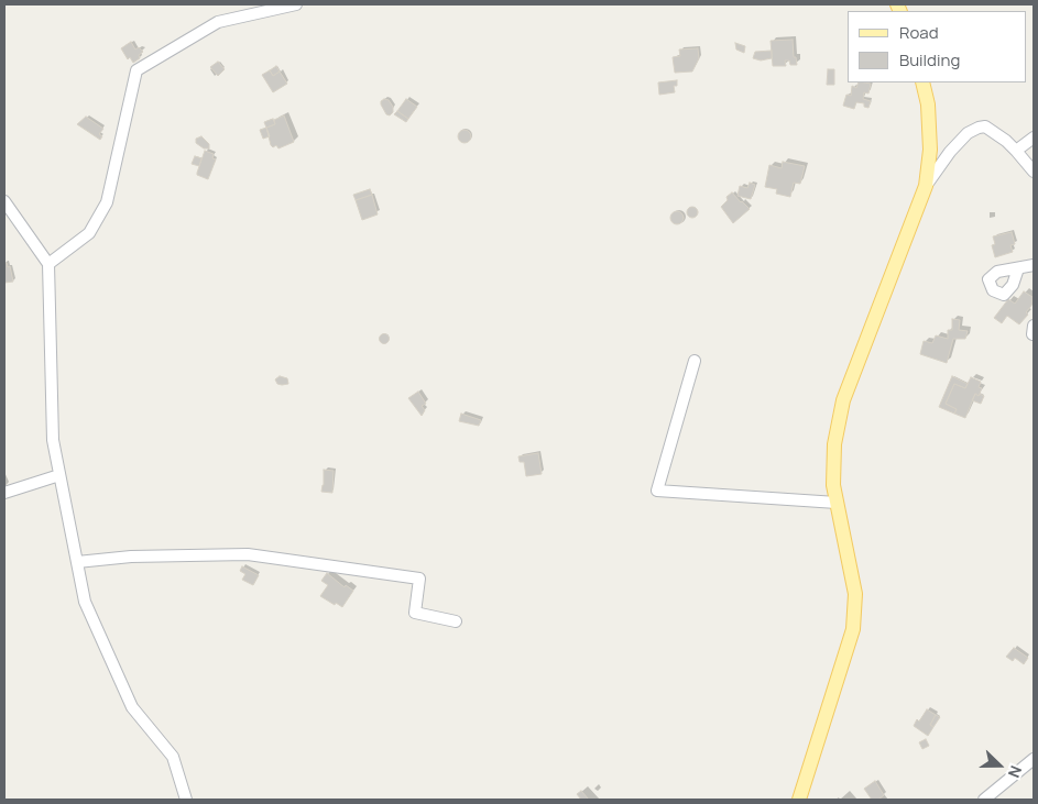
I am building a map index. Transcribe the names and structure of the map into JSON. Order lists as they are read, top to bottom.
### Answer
{
  "legend": ["Road", "Building"],
  "north": "right"
}
